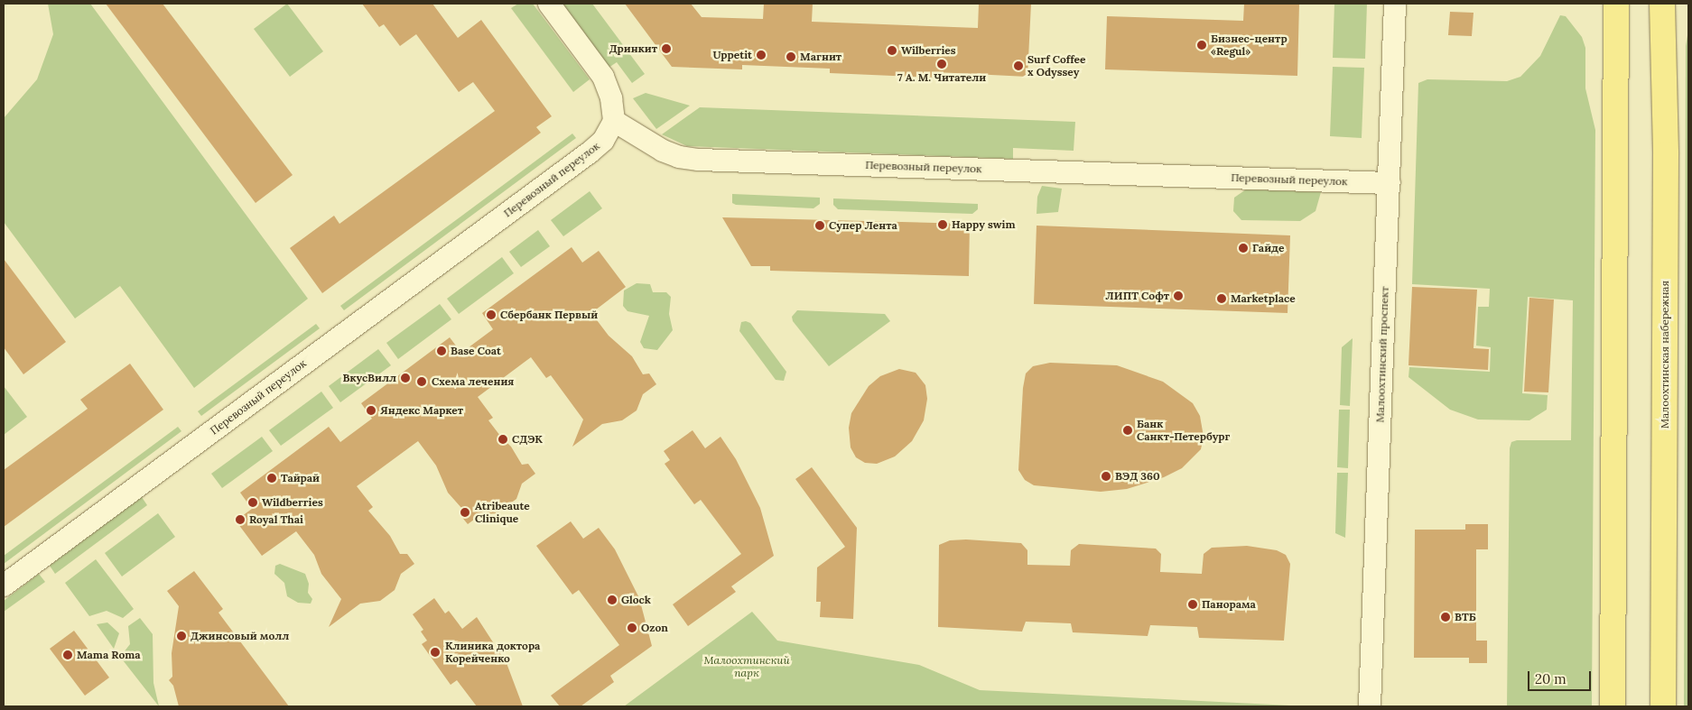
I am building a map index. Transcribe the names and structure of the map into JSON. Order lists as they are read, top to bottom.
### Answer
{
  "streets": {
    "main road": ["Малоохтинская набережная"],
    "street": ["Перевозный переулок", "Малоохтинский проспект"]
  },
  "crossings": [
    ["Перевозный переулок", "Малоохтинский проспект"]
  ],
  "parks": ["Малоохтинский парк"],
  "places": [
    "Бизнес-центр «Regul»",
    "Дринкит",
    "Wilberries",
    "Uppetit",
    "Магнит",
    "7 А. М. Читатели",
    "Surf Coffee х Odyssey",
    "Happy swim",
    "Супер Лента",
    "Гайде",
    "ЛИПТ Софт",
    "Marketplace",
    "Сбербанк Первый",
    "Base Coat",
    "ВкусВилл",
    "Схема лечения",
    "Яндекс Маркет",
    "Банк Санкт-Петербург",
    "СДЭК",
    "ВЭД 360",
    "Тайрай",
    "Wildberries",
    "Atribeaute Clinique",
    "Royal Thai",
    "Glock",
    "Панорама",
    "ВТБ",
    "Ozon",
    "Джинсовый молл",
    "Клиника доктора Корейченко",
    "Mama Roma"
  ],
  "scale_bar": "20 m"
}
